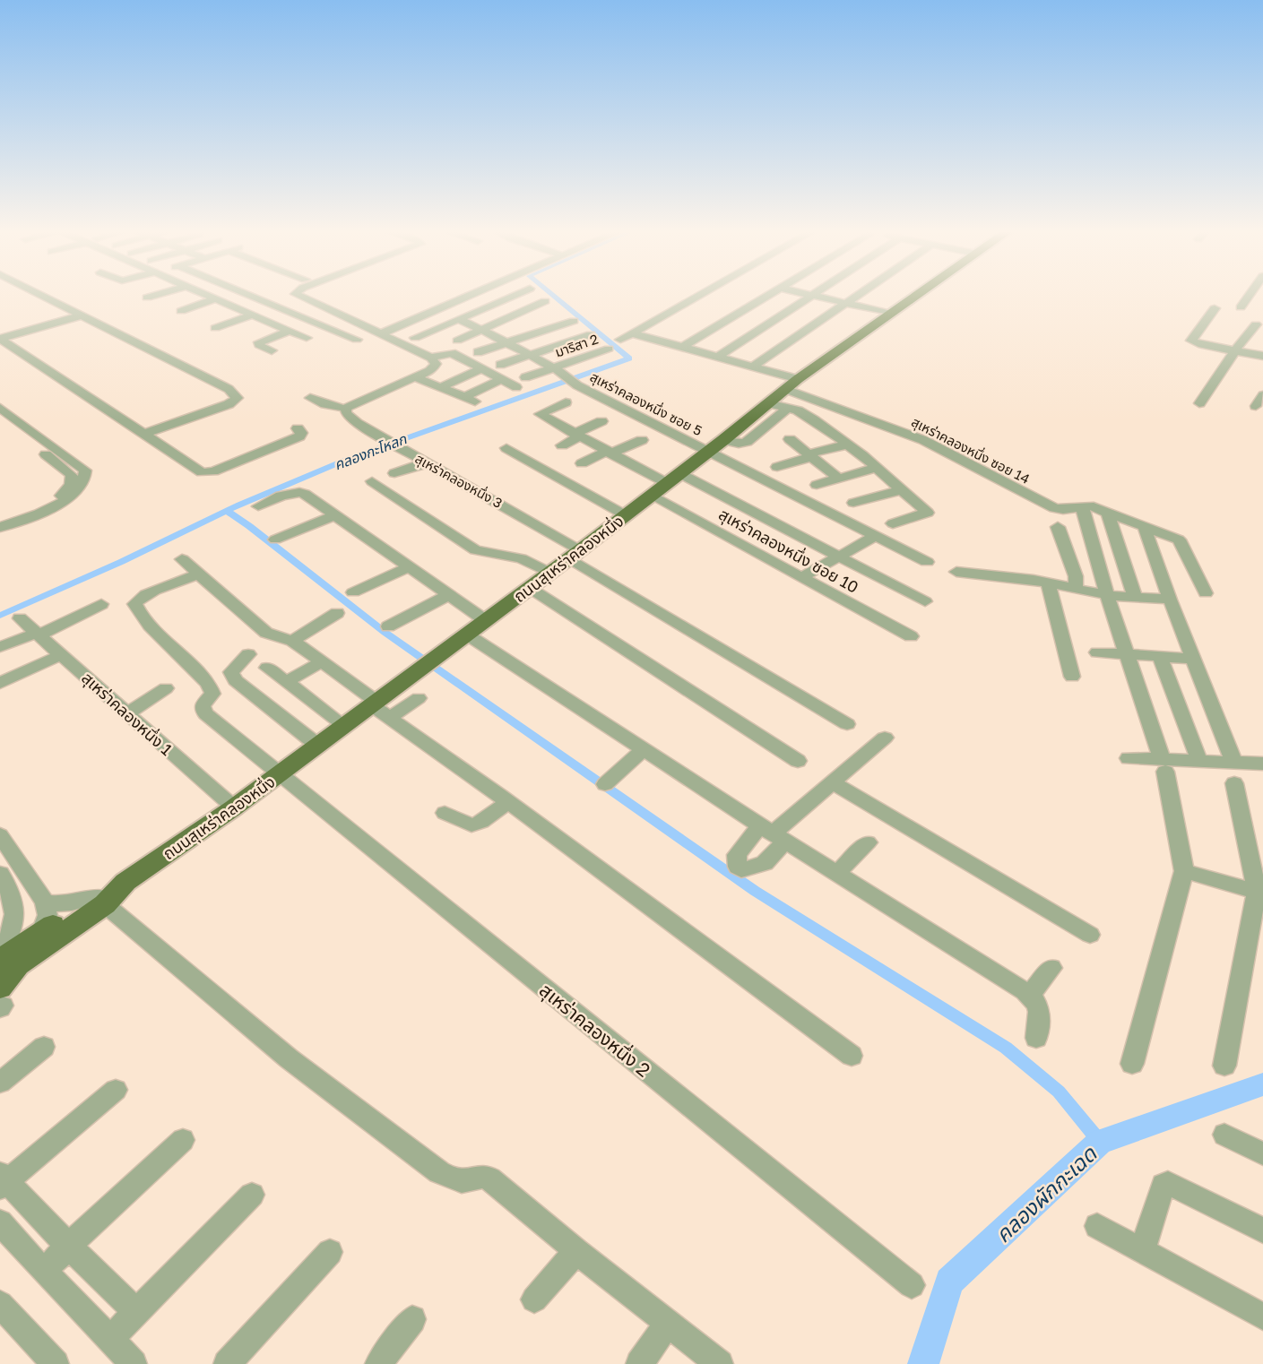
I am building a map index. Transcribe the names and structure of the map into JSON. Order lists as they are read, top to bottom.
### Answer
{
  "streets": {
    "main road": ["ถนนสุเหร่าคลองหนึ่ง"],
    "street": [
      "มาริสา 2",
      "สุเหร่าคลองหนึ่ง ซอย 5",
      "สุเหร่าคลองหนึ่ง ซอย 14",
      "สุเหร่าคลองหนึ่ง 3",
      "สุเหร่าคลองหนึ่ง ซอย 10",
      "สุเหร่าคลองหนึ่ง 1",
      "สุเหร่าคลองหนึ่ง 2"
    ]
  },
  "crossings": [
    ["มาริสา 2", "สุเหร่าคลองหนึ่ง ซอย 5"],
    ["สุเหร่าคลองหนึ่ง ซอย 5", "ถนนสุเหร่าคลองหนึ่ง"],
    ["สุเหร่าคลองหนึ่ง ซอย 14", "ถนนสุเหร่าคลองหนึ่ง"],
    ["สุเหร่าคลองหนึ่ง 3", "ถนนสุเหร่าคลองหนึ่ง"],
    ["สุเหร่าคลองหนึ่ง ซอย 10", "ถนนสุเหร่าคลองหนึ่ง"],
    ["ถนนสุเหร่าคลองหนึ่ง", "สุเหร่าคลองหนึ่ง 1"],
    ["ถนนสุเหร่าคลองหนึ่ง", "สุเหร่าคลองหนึ่ง 2"]
  ],
  "water": ["คลองกะโหลก", "คลองผักกะเฉด"]
}
